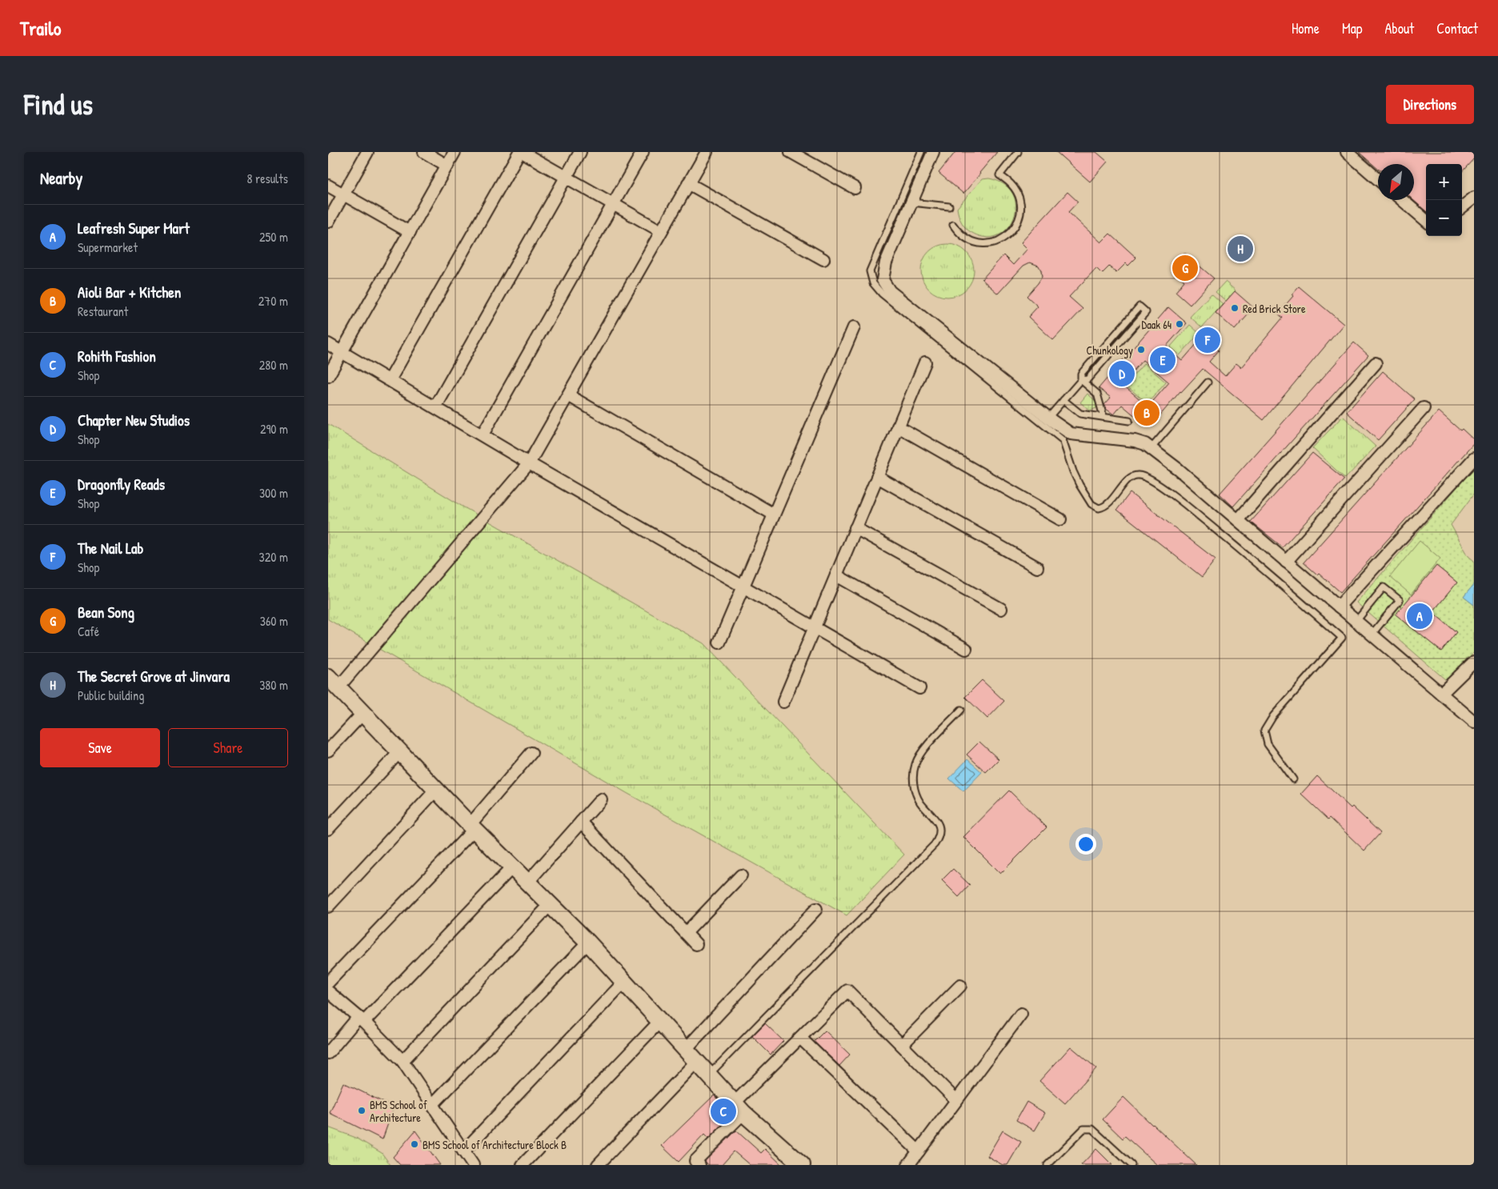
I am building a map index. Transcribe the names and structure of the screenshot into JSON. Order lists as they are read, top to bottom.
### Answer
{
  "places": [
    "Red Brick Store",
    "Daak 64",
    "Chunkology",
    "BMS School of Architecture",
    "BMS School of Architecture Block B"
  ],
  "north": "bottom left",
  "page": {
    "header": "Trailo",
    "nav": [
      "Home",
      "Map",
      "About",
      "Contact"
    ],
    "buttons": [
      "Directions",
      ["Save", "Share"]
    ],
    "title": "Find us",
    "heading": ["Nearby", "8 results"],
    "map_buttons": ["+", "−"],
    "list": [
      {
        "mark": "A",
        "name": "Leafresh Super Mart",
        "note": "Supermarket",
        "value": "250 m"
      },
      {
        "mark": "B",
        "name": "Aioli Bar + Kitchen",
        "note": "Restaurant",
        "value": "270 m"
      },
      {
        "mark": "C",
        "name": "Rohith Fashion",
        "note": "Shop",
        "value": "280 m"
      },
      {
        "mark": "D",
        "name": "Chapter New Studios",
        "note": "Shop",
        "value": "290 m"
      },
      {
        "mark": "E",
        "name": "Dragonfly Reads",
        "note": "Shop",
        "value": "300 m"
      },
      {
        "mark": "F",
        "name": "The Nail Lab",
        "note": "Shop",
        "value": "320 m"
      },
      {
        "mark": "G",
        "name": "Bean Song",
        "note": "Café",
        "value": "360 m"
      },
      {
        "mark": "H",
        "name": "The Secret Grove at Jinvara",
        "note": "Public building",
        "value": "380 m"
      }
    ],
    "pins": [
      "H",
      "G",
      "F",
      "E",
      "D",
      "B",
      "A",
      "C"
    ]
  }
}
